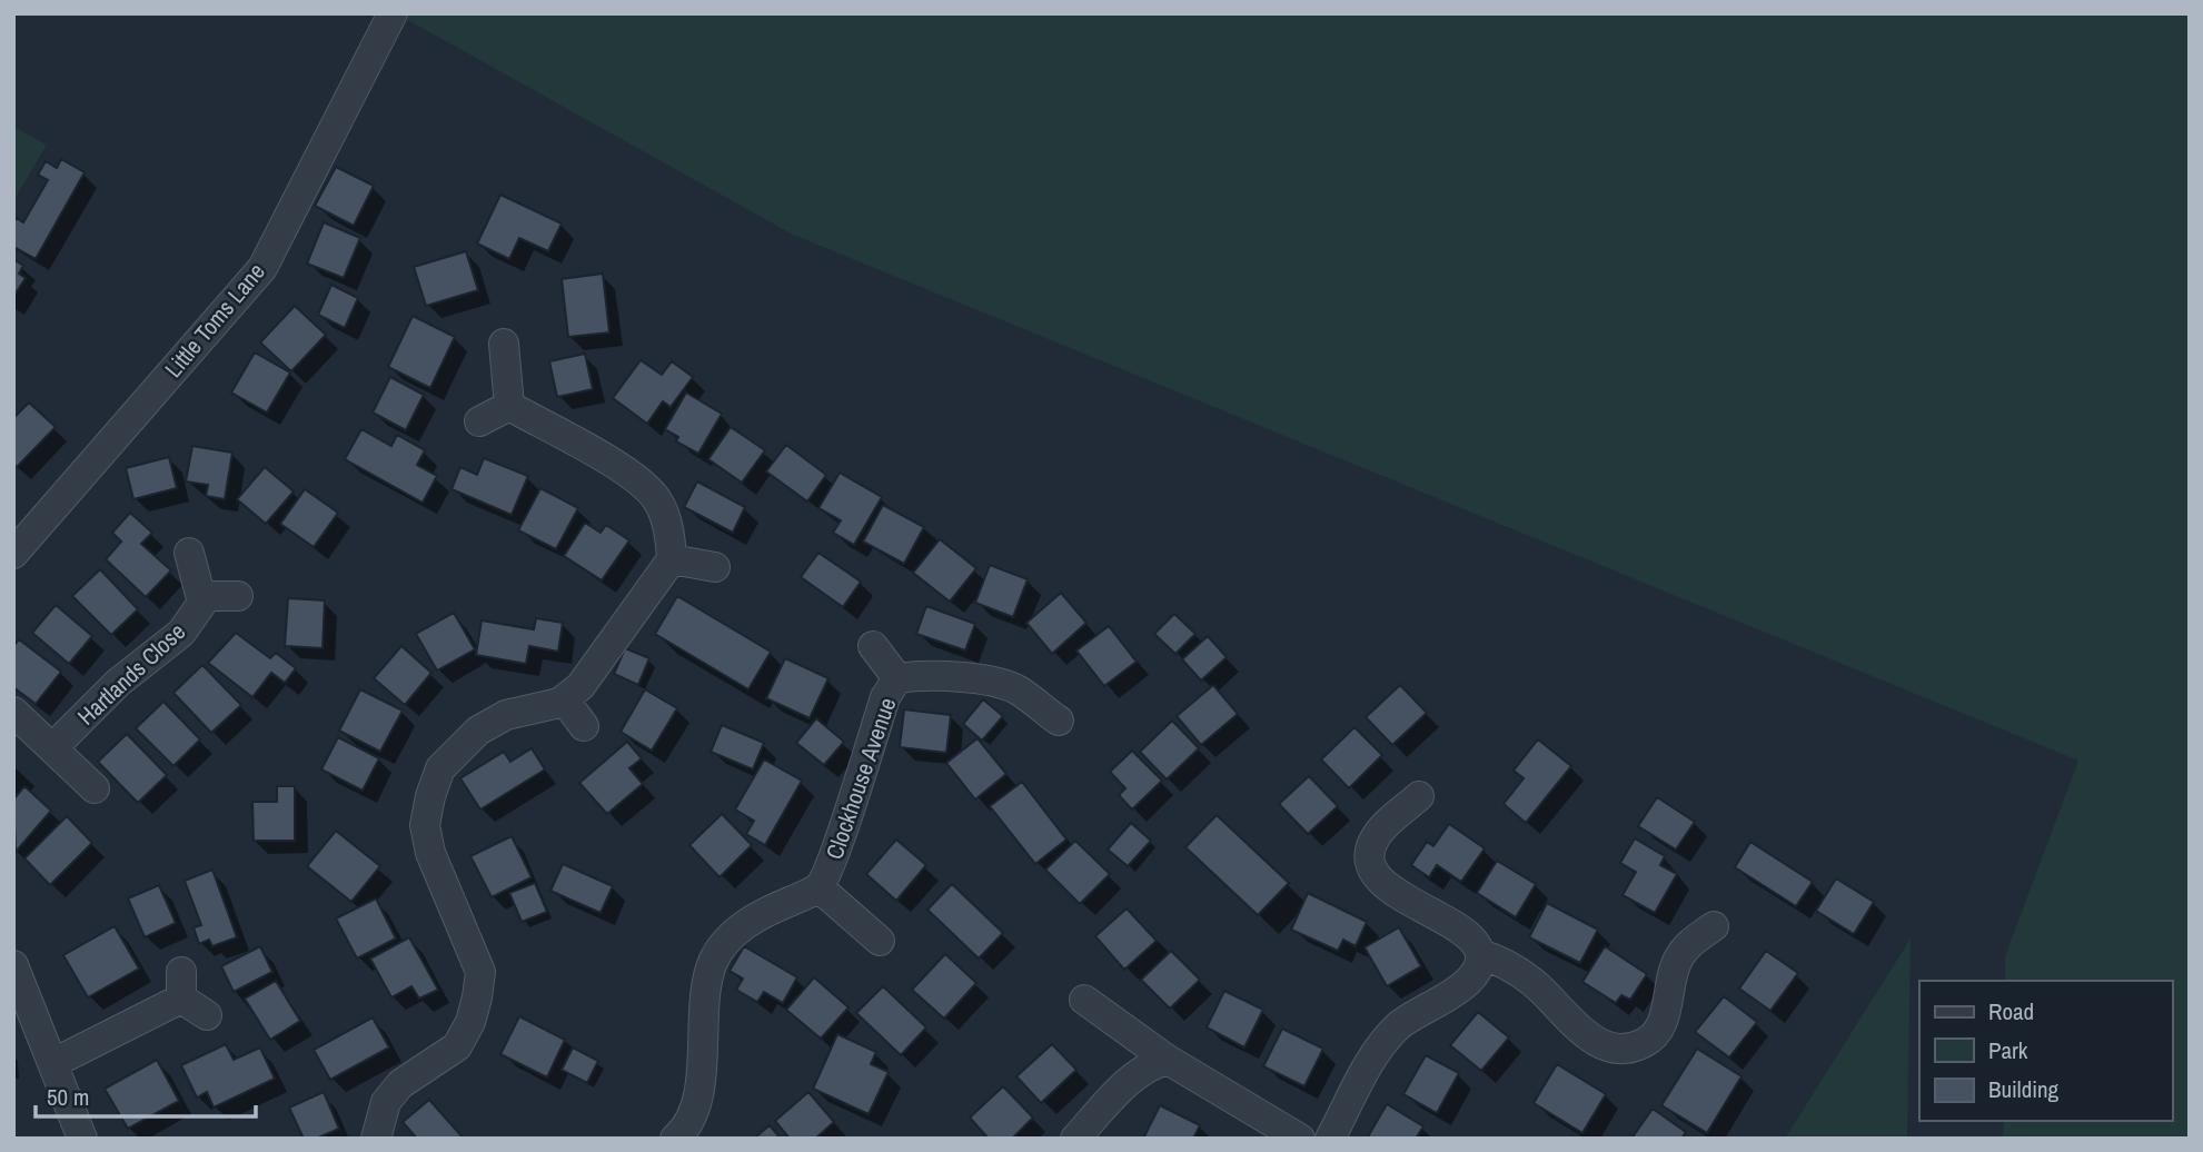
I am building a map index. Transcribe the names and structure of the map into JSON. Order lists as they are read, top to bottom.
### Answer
{
  "streets": {
    "street": ["Little Toms Lane", "Hartlands Close", "Clockhouse Avenue"]
  },
  "legend": ["Road", "Park", "Building"],
  "scale_bar": "50 m"
}
